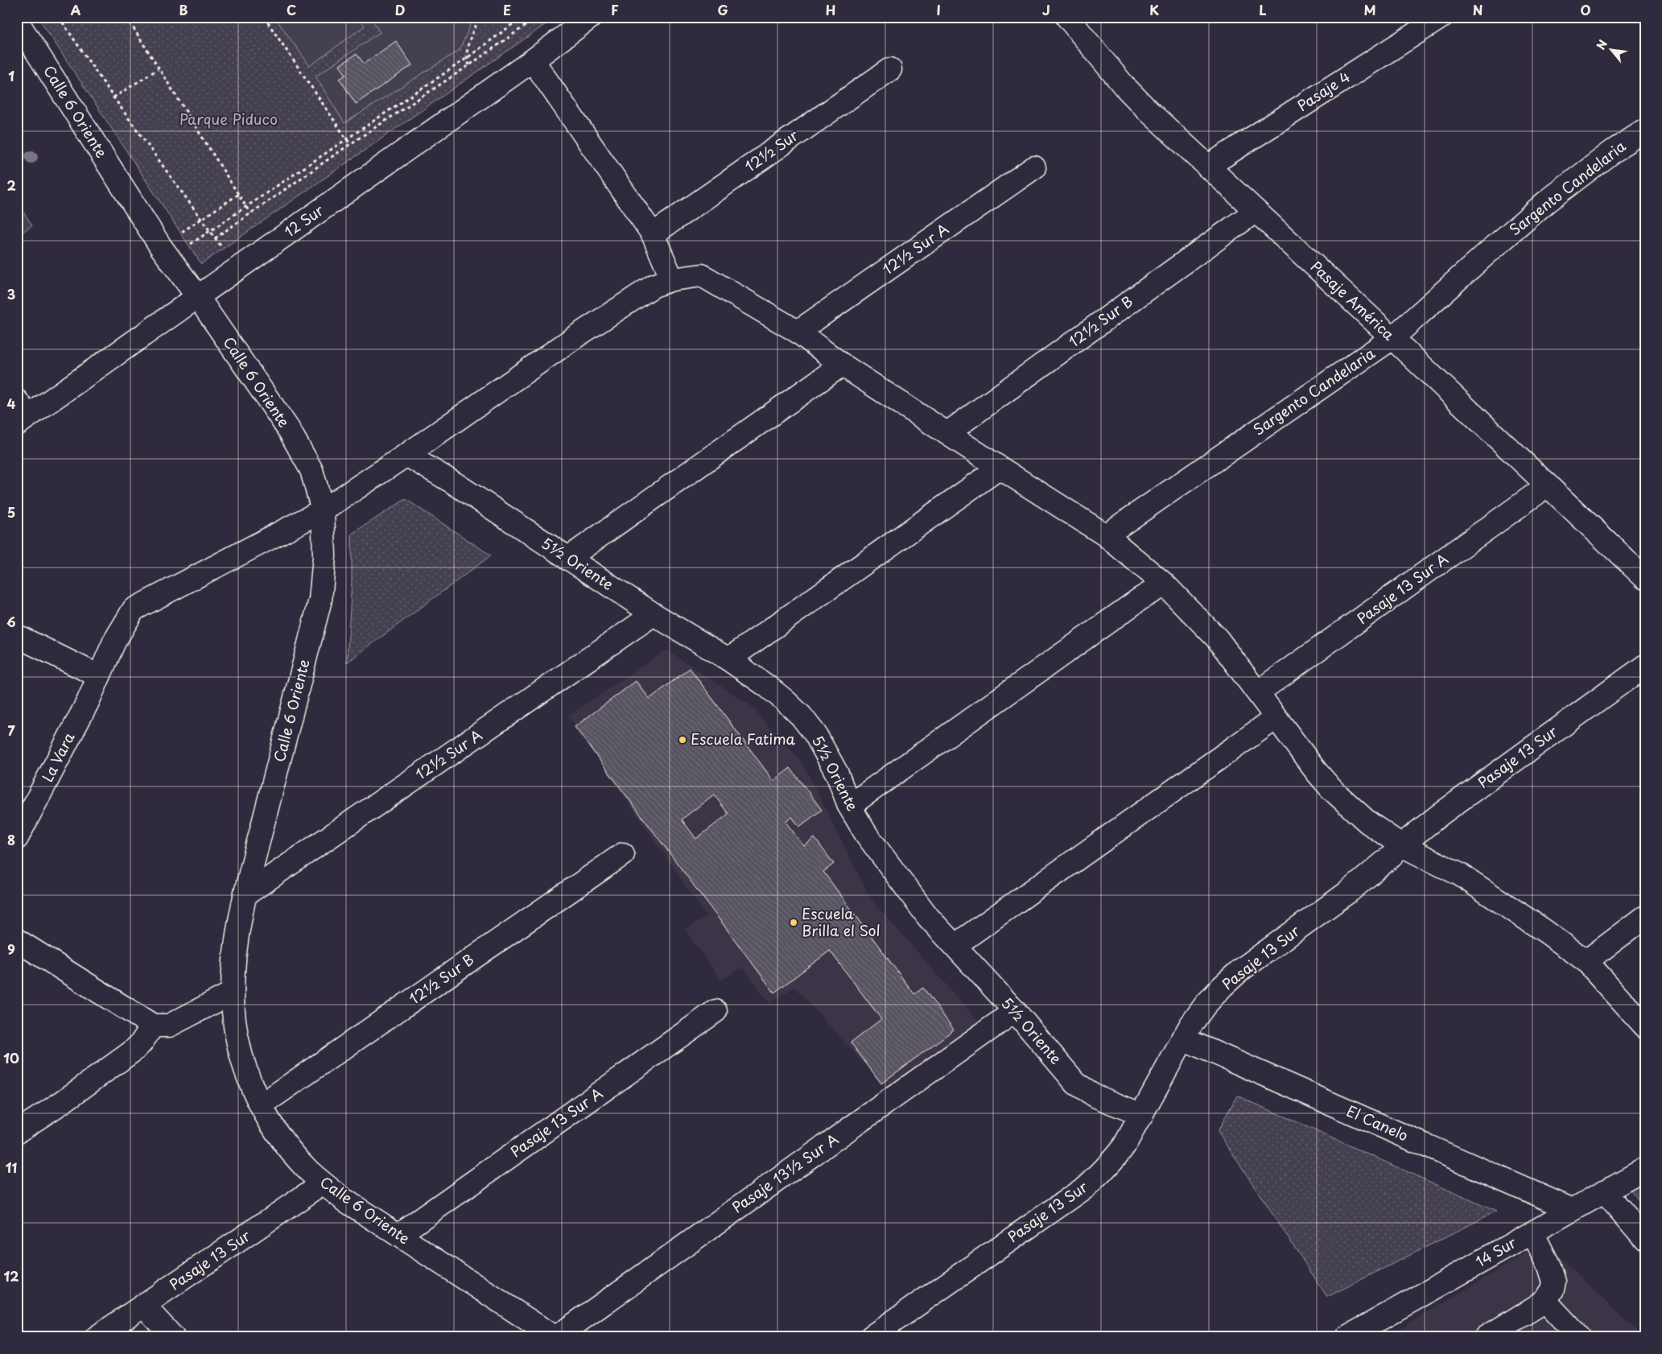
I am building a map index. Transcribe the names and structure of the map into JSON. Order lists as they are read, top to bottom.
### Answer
{
  "streets": {
    "street": [
      "Pasaje 4",
      "Calle 6 Oriente",
      "12½ Sur",
      "Sargento Candelaria",
      "12 Sur",
      "12½ Sur A",
      "Pasaje América",
      "12½ Sur B",
      "5½ Oriente",
      "Pasaje 13 Sur A",
      "La Vara",
      "Pasaje 13 Sur",
      "El Canelo",
      "Pasaje 13½ Sur A",
      "14 Sur"
    ]
  },
  "crossings": [
    ["Pasaje 4", "Pasaje América"],
    ["Calle 6 Oriente", "12 Sur"],
    ["Calle 6 Oriente", "12½ Sur A"],
    ["Calle 6 Oriente", "12½ Sur B"],
    ["Calle 6 Oriente", "Pasaje 13 Sur A"],
    ["Calle 6 Oriente", "La Vara"],
    ["Calle 6 Oriente", "Pasaje 13 Sur"],
    ["Calle 6 Oriente", "Pasaje 13½ Sur A"],
    ["Sargento Candelaria", "Pasaje América"],
    ["Sargento Candelaria", "La Vara"],
    ["12½ Sur A", "5½ Oriente"],
    ["12½ Sur A", "La Vara"],
    ["Pasaje América", "12½ Sur B"],
    ["Pasaje América", "Pasaje 13 Sur A"],
    ["12½ Sur B", "La Vara"],
    ["5½ Oriente", "La Vara"],
    ["5½ Oriente", "Pasaje 13 Sur"],
    ["5½ Oriente", "Pasaje 13½ Sur A"],
    ["Pasaje 13 Sur A", "La Vara"],
    ["La Vara", "Pasaje 13 Sur"],
    ["Pasaje 13 Sur", "El Canelo"],
    ["El Canelo", "14 Sur"]
  ],
  "parks": ["Parque Piduco"],
  "places": ["Escuela Fatima", "Escuela Brilla el Sol"],
  "north": "top left",
  "grid": {
    "columns": [
      "A",
      "B",
      "C",
      "D",
      "E",
      "F",
      "G",
      "H",
      "I",
      "J",
      "K",
      "L",
      "M",
      "N",
      "O"
    ],
    "rows": [
      "1",
      "2",
      "3",
      "4",
      "5",
      "6",
      "7",
      "8",
      "9",
      "10",
      "11",
      "12"
    ]
  }
}
